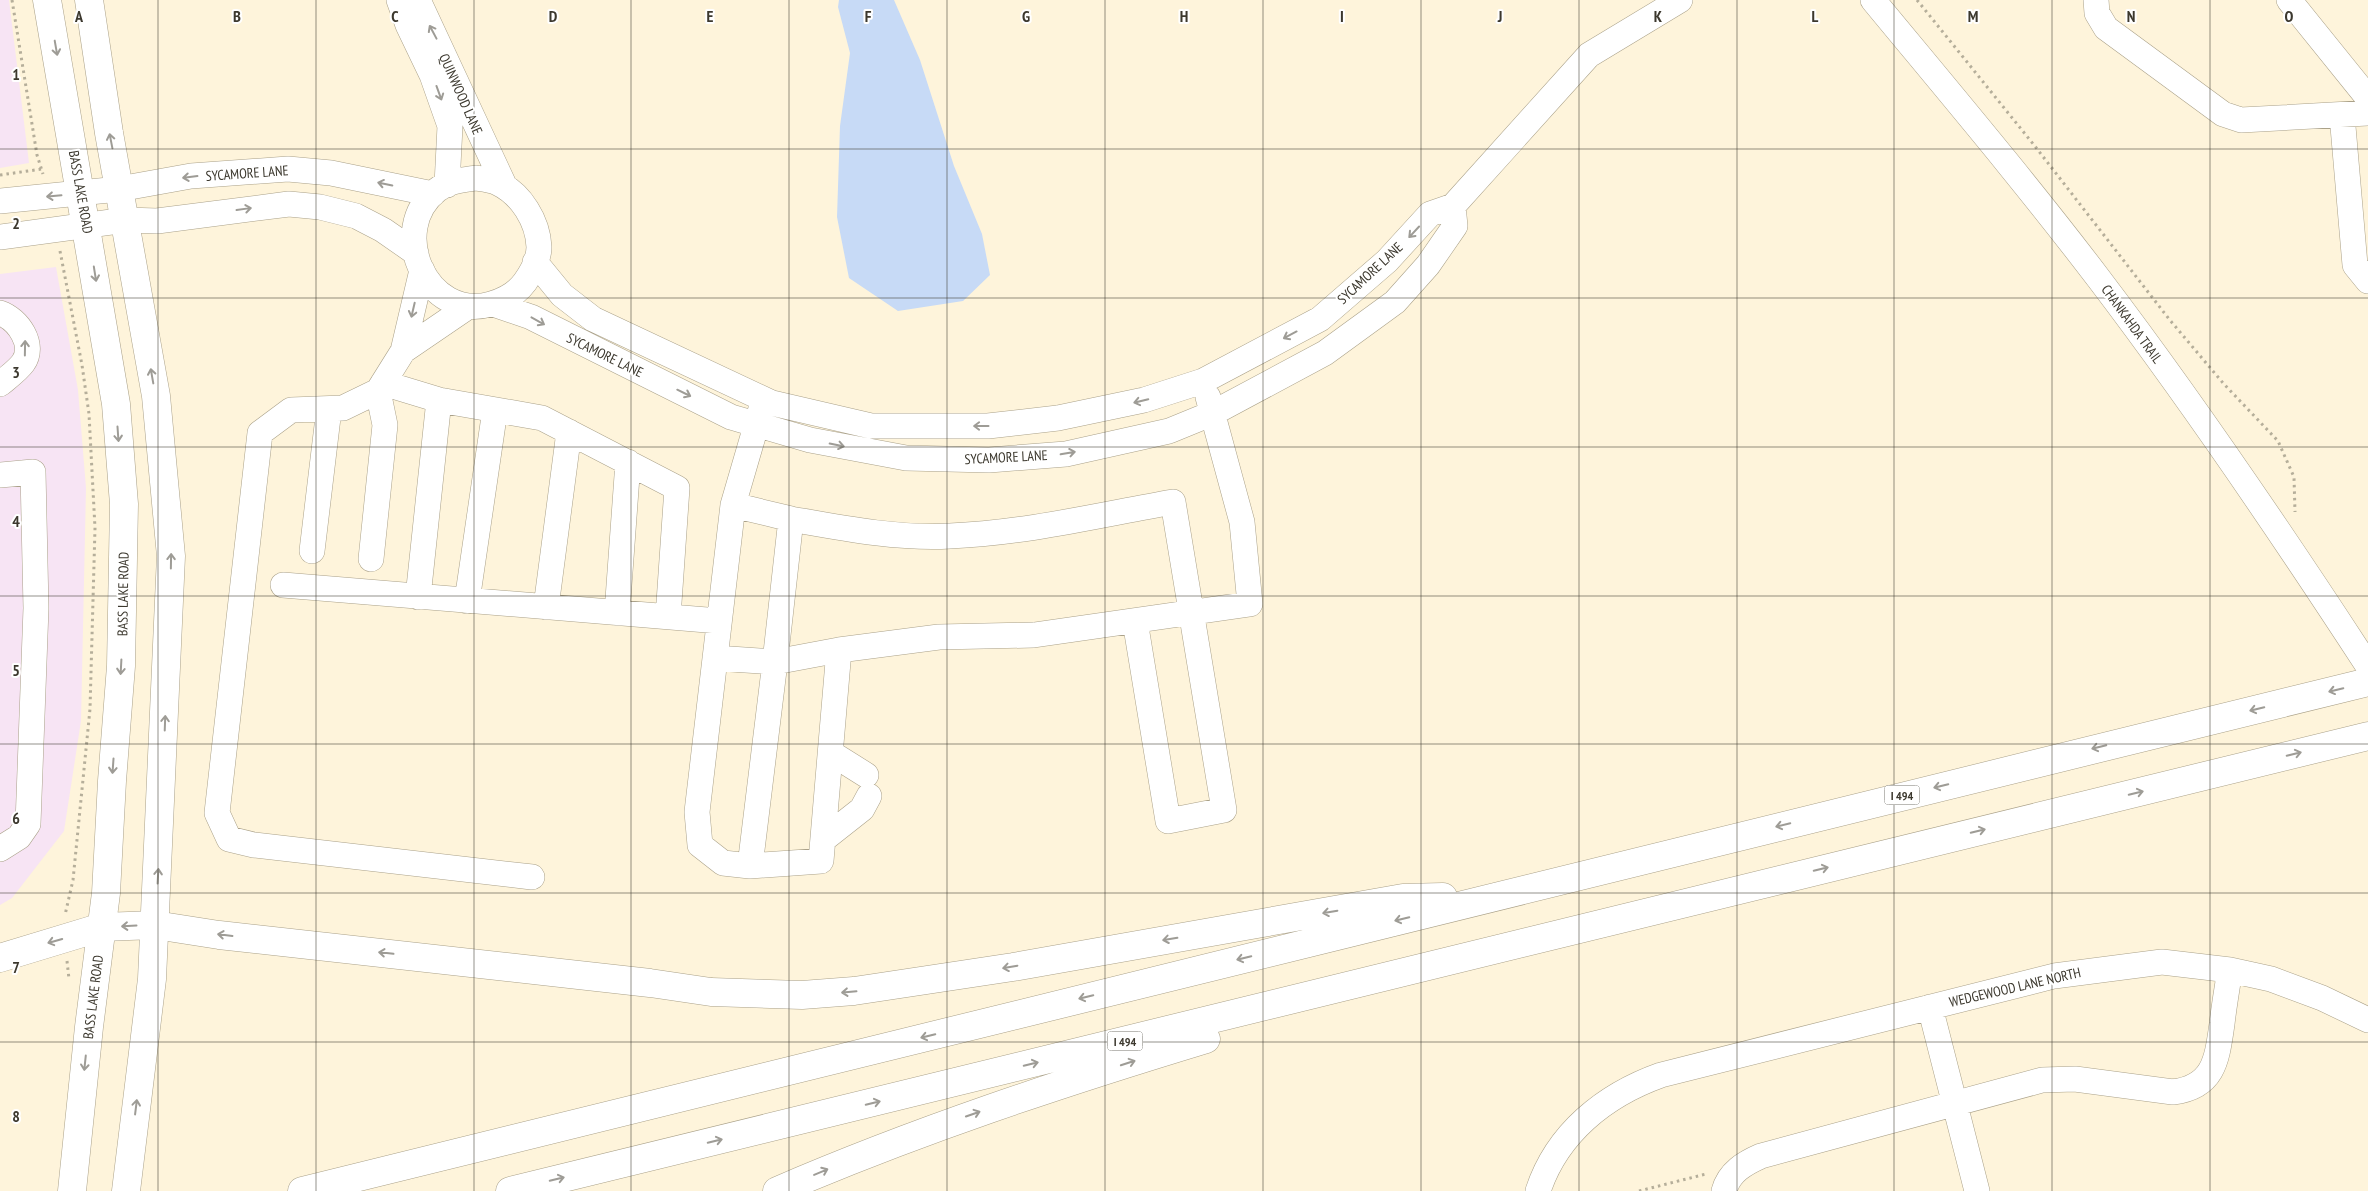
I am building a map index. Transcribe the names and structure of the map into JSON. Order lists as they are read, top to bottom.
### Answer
{
  "streets": {
    "main road": ["BASS LAKE ROAD", "I 494"],
    "street": [
      "QUINWOOD LANE",
      "SYCAMORE LANE",
      "CHANKAHDA TRAIL",
      "WEDGEWOOD LANE NORTH"
    ]
  },
  "crossings": [
    ["QUINWOOD LANE", "SYCAMORE LANE"],
    ["SYCAMORE LANE", "BASS LAKE ROAD"]
  ],
  "grid": {
    "columns": [
      "A",
      "B",
      "C",
      "D",
      "E",
      "F",
      "G",
      "H",
      "I",
      "J",
      "K",
      "L",
      "M",
      "N",
      "O"
    ],
    "rows": [
      "1",
      "2",
      "3",
      "4",
      "5",
      "6",
      "7",
      "8"
    ]
  }
}
